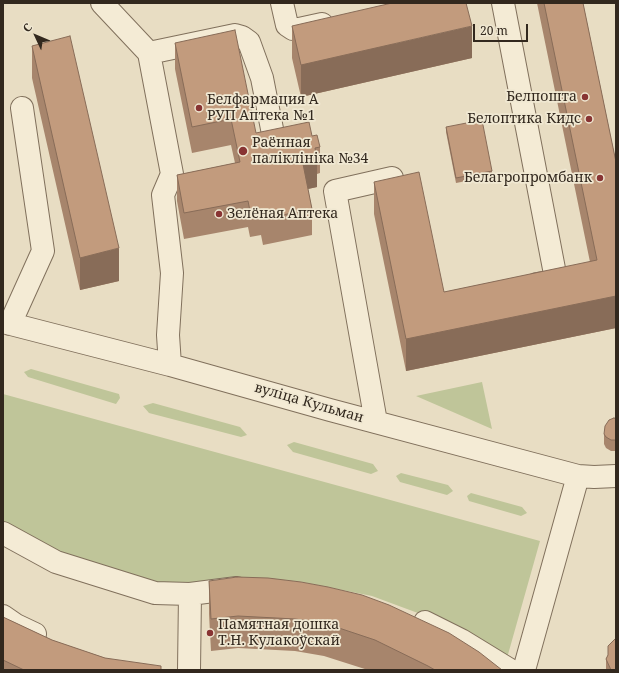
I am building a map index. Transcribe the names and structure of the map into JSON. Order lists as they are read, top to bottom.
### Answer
{
  "streets": {
    "street": ["вуліца Кульман"]
  },
  "places": [
    "Белпошта",
    "Белфармация А РУП Аптека №1",
    "Белоптика Кидс",
    "Раённая паліклініка №34",
    "Белагропромбанк",
    "Зелёная Аптека",
    "Памятная дошка Т.Н. Кулакоўскай"
  ],
  "scale_bar": "20 m",
  "north": "top left"
}
